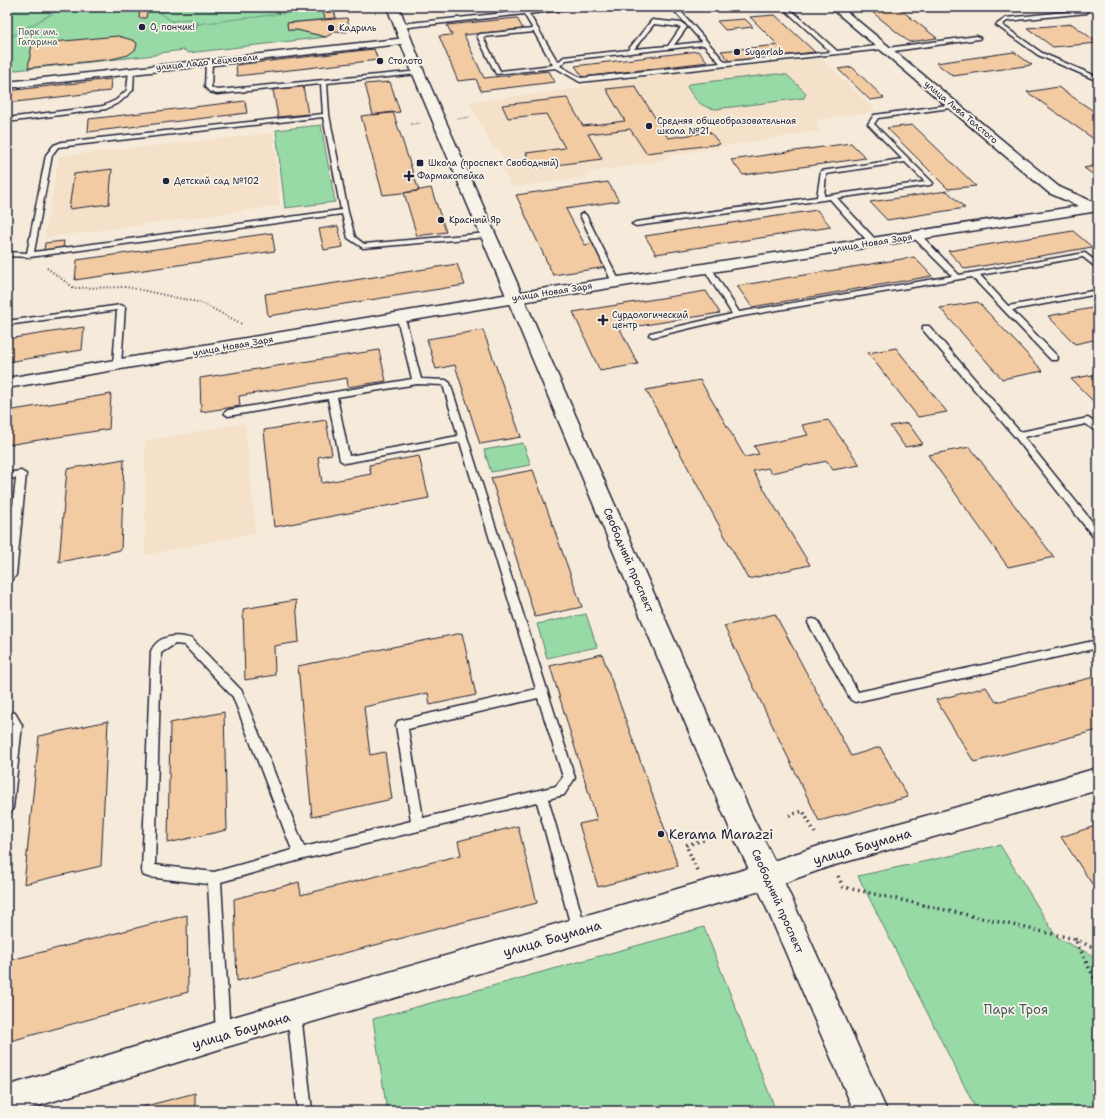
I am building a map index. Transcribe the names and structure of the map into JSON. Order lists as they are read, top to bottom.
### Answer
{
  "streets": {
    "main road": ["Свободный проспект"],
    "street": [
      "улица Ладо Кецховели",
      "улица Льва Толстого",
      "улица Новая Заря",
      "улица Баумана"
    ]
  },
  "crossings": [
    ["улица Ладо Кецховели", "Свободный проспект"],
    ["улица Льва Толстого", "улица Новая Заря"],
    ["улица Новая Заря", "Свободный проспект"],
    ["Свободный проспект", "улица Баумана"]
  ],
  "parks": ["Парк им. Гагарина", "Парк Троя"],
  "places": {
    "other": [
      "О, пончик!",
      "Кадриль",
      "Sugarlab",
      "Столото",
      "Средняя общеобразовательная школа №21",
      "Детский сад №102",
      "Красный Яр",
      "Kerama Marazzi"
    ],
    "transit": ["Школа (проспект Свободный)"],
    "health": ["Фармакопейка", "Сурдологический центр"]
  }
}
